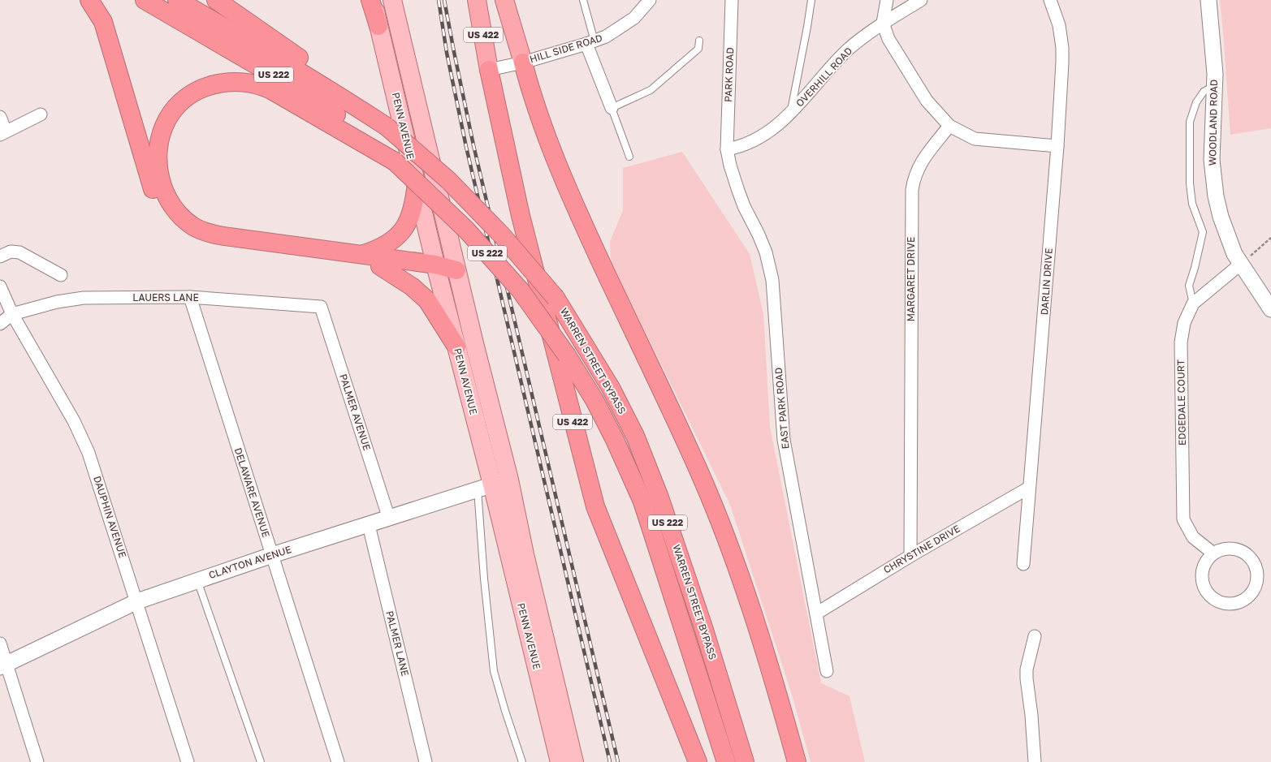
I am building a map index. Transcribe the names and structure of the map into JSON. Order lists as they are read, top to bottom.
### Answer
{
  "streets": {
    "highway": ["US 422", "US 222", "WARREN STREET BYPASS"],
    "main road": ["PENN AVENUE"],
    "street": [
      "HILL SIDE ROAD",
      "PARK ROAD",
      "OVERHILL ROAD",
      "WOODLAND ROAD",
      "MARGARET DRIVE",
      "DARLIN DRIVE",
      "LAUERS LANE",
      "EDGEDALE COURT",
      "EAST PARK ROAD",
      "PALMER AVENUE",
      "DELAWARE AVENUE",
      "DAUPHIN AVENUE",
      "CHRYSTINE DRIVE",
      "CLAYTON AVENUE",
      "PALMER LANE"
    ]
  },
  "crossings": [
    ["US 422", "HILL SIDE ROAD"],
    ["US 222", "WARREN STREET BYPASS"],
    ["PARK ROAD", "OVERHILL ROAD"],
    ["PARK ROAD", "EAST PARK ROAD"],
    ["OVERHILL ROAD", "EAST PARK ROAD"],
    ["WOODLAND ROAD", "EDGEDALE COURT"],
    ["PENN AVENUE", "CLAYTON AVENUE"],
    ["MARGARET DRIVE", "CHRYSTINE DRIVE"],
    ["DARLIN DRIVE", "CHRYSTINE DRIVE"],
    ["LAUERS LANE", "PALMER AVENUE"],
    ["LAUERS LANE", "DELAWARE AVENUE"],
    ["LAUERS LANE", "DAUPHIN AVENUE"],
    ["EAST PARK ROAD", "CHRYSTINE DRIVE"],
    ["PALMER AVENUE", "CLAYTON AVENUE"],
    ["DELAWARE AVENUE", "CLAYTON AVENUE"],
    ["DAUPHIN AVENUE", "CLAYTON AVENUE"],
    ["CLAYTON AVENUE", "PALMER LANE"]
  ]
}
